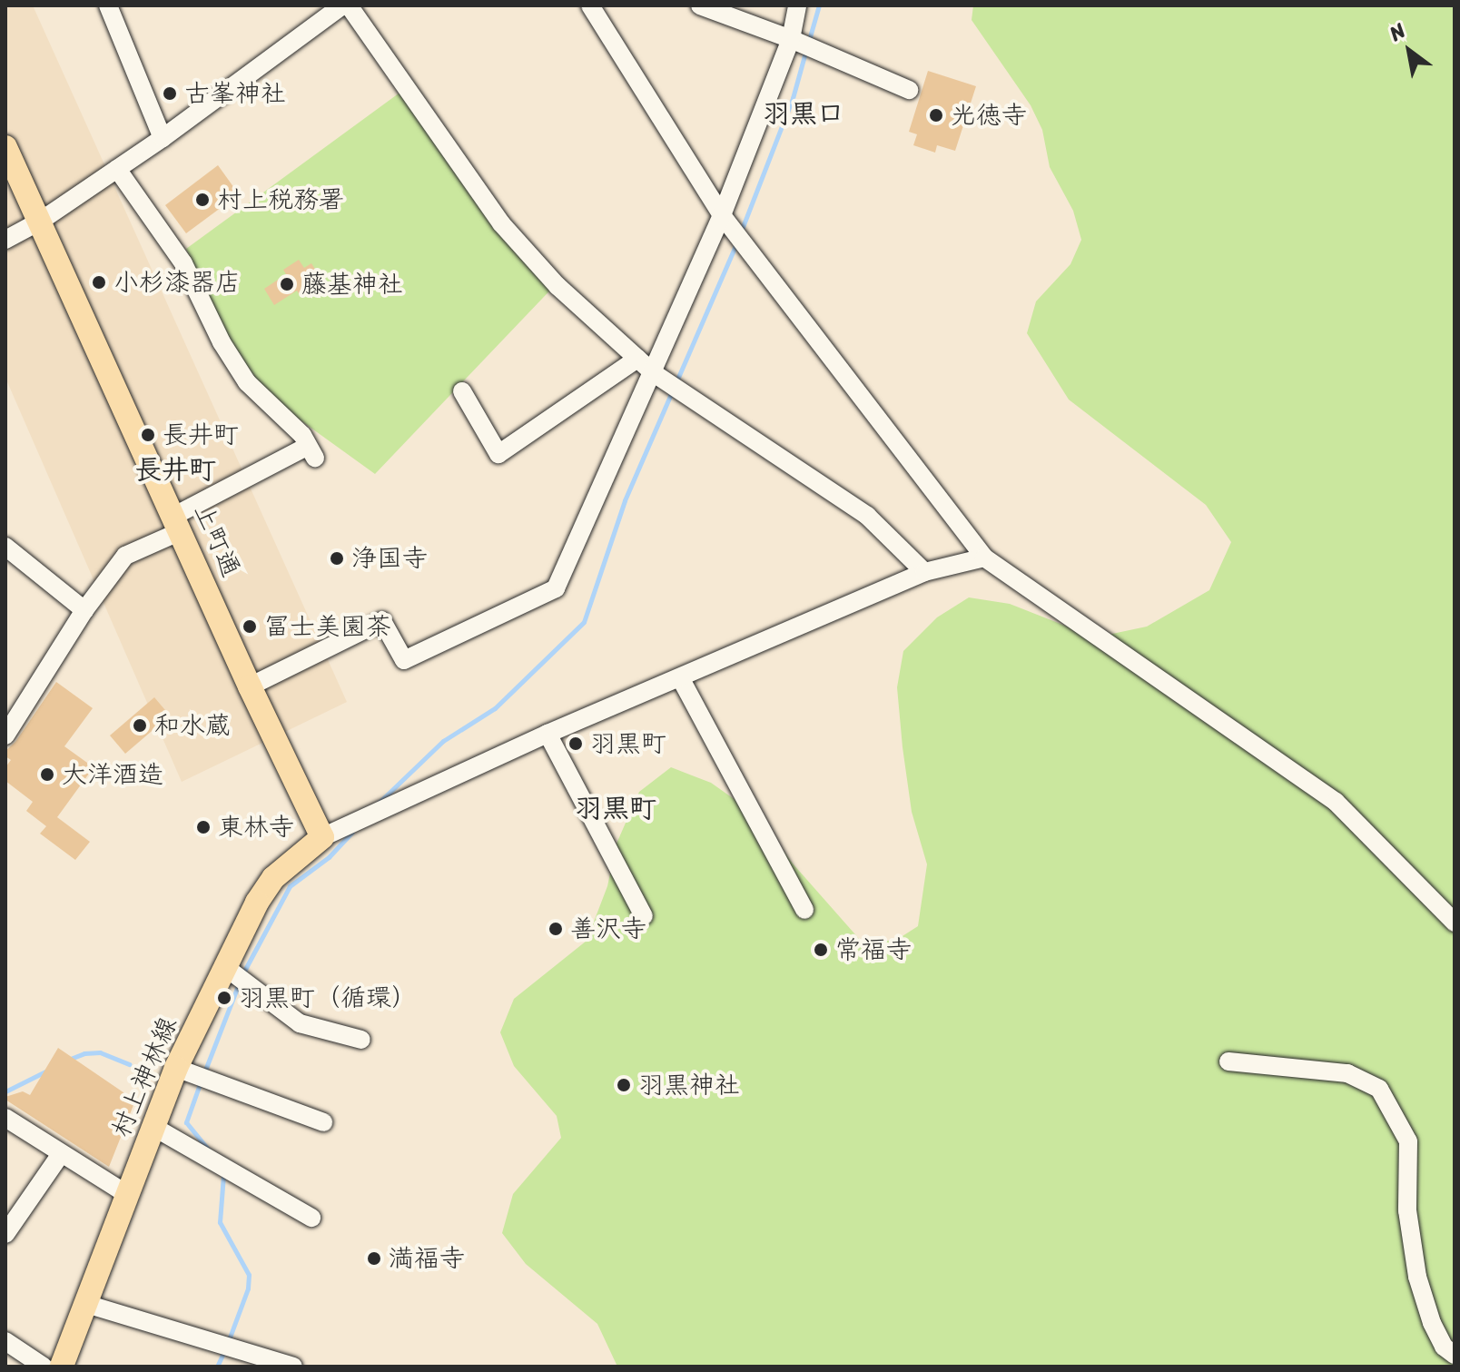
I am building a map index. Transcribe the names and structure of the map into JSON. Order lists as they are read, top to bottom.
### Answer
{
  "streets": {
    "main road": ["上町通", "村上神林線"]
  },
  "crossings": [
    ["上町通", "村上神林線"]
  ],
  "districts": ["羽黒口", "長井町", "羽黒町"],
  "places": [
    "古峯神社",
    "光徳寺",
    "村上税務署",
    "小杉漆器店",
    "藤基神社",
    "長井町",
    "浄国寺",
    "冨士美園茶",
    "和水蔵",
    "羽黒町",
    "大洋酒造",
    "東林寺",
    "善沢寺",
    "常福寺",
    "羽黒町（循環）",
    "羽黒神社",
    "満福寺"
  ],
  "north": "top left"
}
